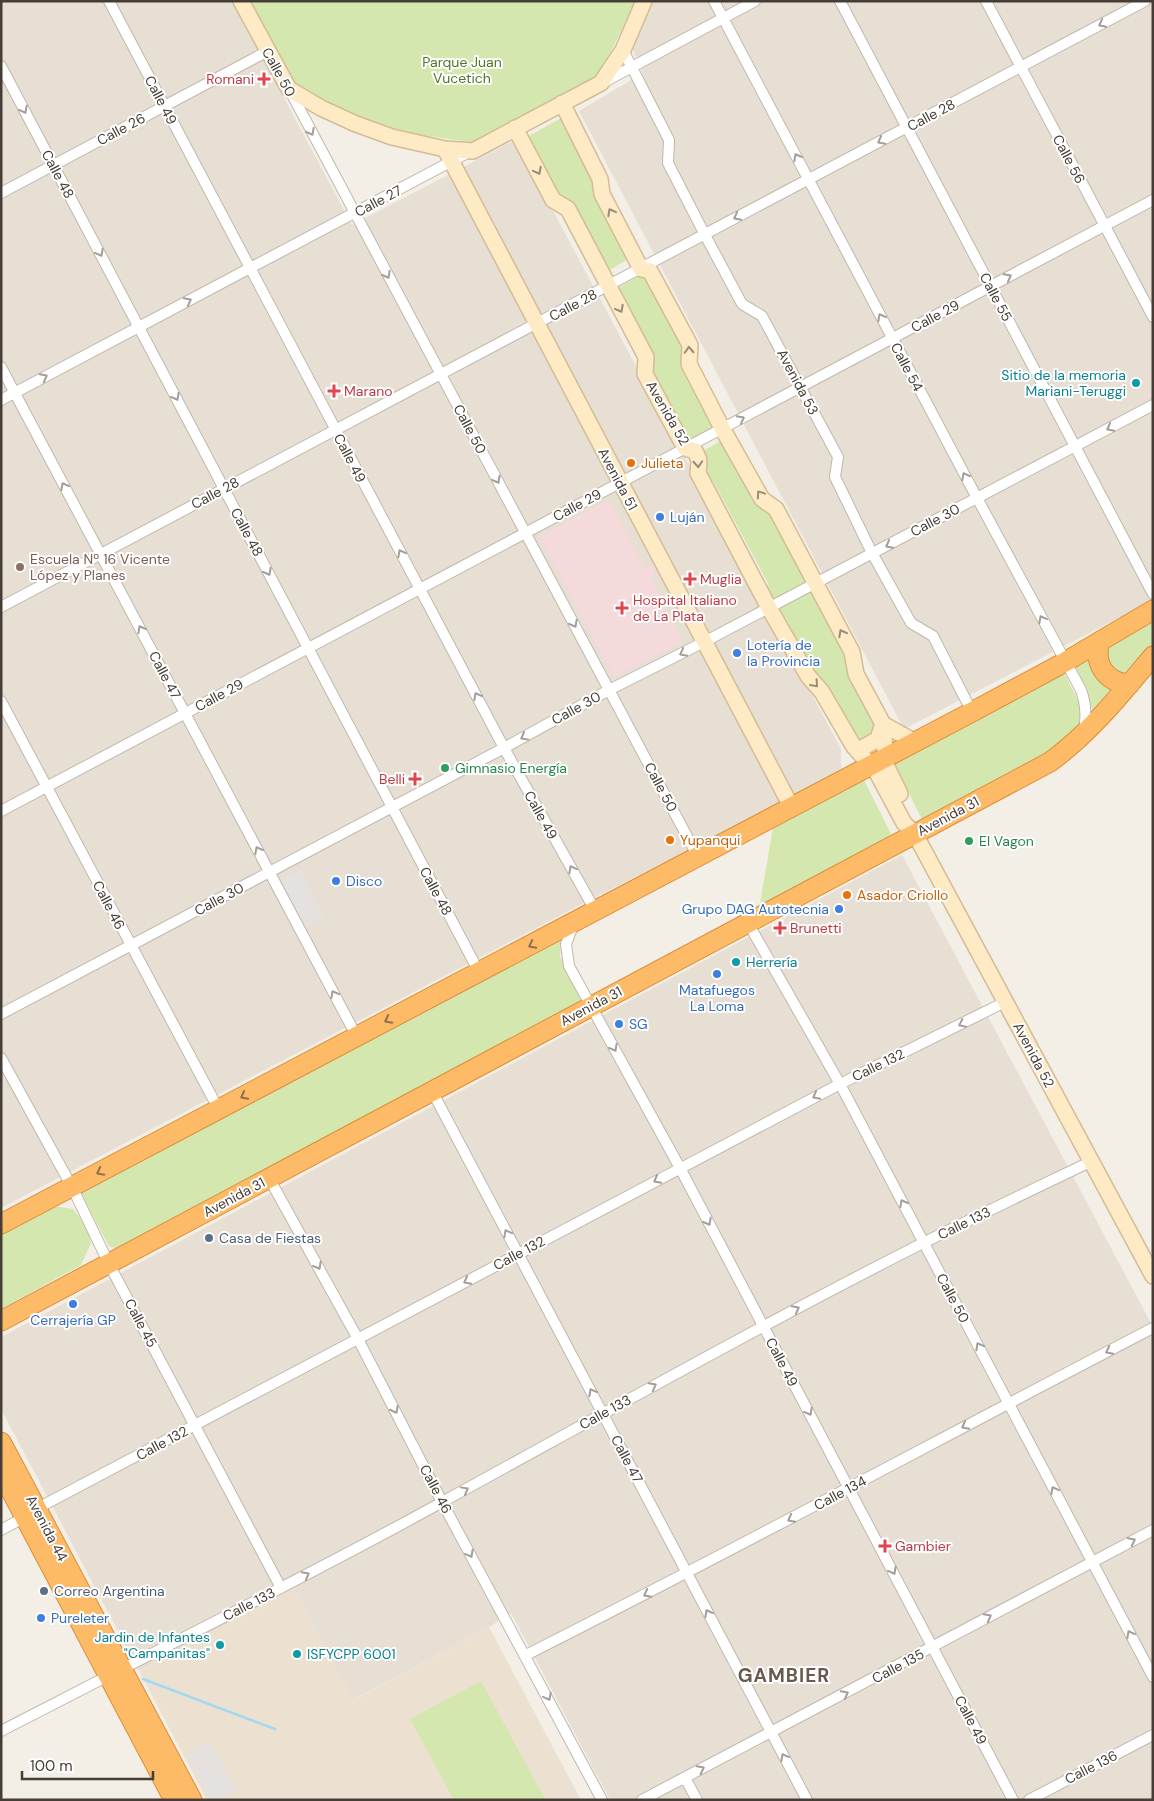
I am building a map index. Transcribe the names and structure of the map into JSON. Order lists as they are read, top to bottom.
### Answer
{
  "streets": {
    "highway": ["Avenida 31", "Avenida 44"],
    "street": [
      "Calle 50",
      "Calle 49",
      "Calle 28",
      "Calle 26",
      "Calle 56",
      "Calle 48",
      "Calle 27",
      "Calle 55",
      "Calle 29",
      "Calle 54",
      "Avenida 53",
      "Avenida 52",
      "Avenida 51",
      "Calle 30",
      "Calle 47",
      "Calle 46",
      "Calle 132",
      "Calle 133",
      "Calle 45",
      "Calle 134",
      "Calle 135",
      "Calle 136"
    ]
  },
  "crossings": [
    ["Calle 50", "Calle 28"],
    ["Calle 50", "Calle 26"],
    ["Calle 50", "Calle 27"],
    ["Calle 50", "Calle 29"],
    ["Calle 50", "Calle 30"],
    ["Calle 50", "Avenida 31"],
    ["Calle 50", "Calle 132"],
    ["Calle 50", "Calle 133"],
    ["Calle 50", "Calle 134"],
    ["Calle 50", "Calle 135"],
    ["Calle 49", "Calle 28"],
    ["Calle 49", "Calle 26"],
    ["Calle 49", "Calle 27"],
    ["Calle 49", "Calle 29"],
    ["Calle 49", "Calle 30"],
    ["Calle 49", "Avenida 31"],
    ["Calle 49", "Calle 132"],
    ["Calle 49", "Calle 133"],
    ["Calle 49", "Calle 134"],
    ["Calle 49", "Calle 135"],
    ["Calle 28", "Calle 56"],
    ["Calle 28", "Calle 48"],
    ["Calle 28", "Calle 55"],
    ["Calle 28", "Calle 54"],
    ["Calle 28", "Avenida 53"],
    ["Calle 28", "Avenida 52"],
    ["Calle 28", "Avenida 51"],
    ["Calle 28", "Calle 47"],
    ["Calle 26", "Calle 48"],
    ["Calle 56", "Calle 29"],
    ["Calle 48", "Calle 27"],
    ["Calle 48", "Calle 29"],
    ["Calle 48", "Calle 30"],
    ["Calle 27", "Avenida 51"],
    ["Calle 27", "Calle 47"],
    ["Calle 55", "Calle 29"],
    ["Calle 55", "Calle 30"],
    ["Calle 29", "Calle 54"],
    ["Calle 29", "Avenida 53"],
    ["Calle 29", "Avenida 52"],
    ["Calle 29", "Avenida 51"],
    ["Calle 29", "Calle 47"],
    ["Calle 29", "Calle 46"],
    ["Calle 54", "Calle 30"],
    ["Calle 54", "Avenida 31"],
    ["Avenida 53", "Calle 30"],
    ["Avenida 52", "Calle 30"],
    ["Avenida 52", "Avenida 31"],
    ["Avenida 52", "Calle 132"],
    ["Avenida 52", "Calle 133"],
    ["Avenida 51", "Calle 30"],
    ["Calle 30", "Calle 47"],
    ["Calle 30", "Calle 46"],
    ["Calle 47", "Avenida 31"],
    ["Calle 47", "Calle 132"],
    ["Calle 47", "Calle 133"],
    ["Calle 47", "Calle 134"],
    ["Calle 47", "Calle 135"],
    ["Avenida 31", "Calle 46"],
    ["Avenida 31", "Calle 45"],
    ["Calle 46", "Calle 132"],
    ["Calle 46", "Calle 133"],
    ["Calle 46", "Calle 134"],
    ["Calle 132", "Calle 45"],
    ["Calle 132", "Avenida 44"],
    ["Calle 133", "Calle 45"],
    ["Calle 133", "Avenida 44"]
  ],
  "one_way": [
    "Calle 48",
    "Calle 27",
    "Calle 54",
    "Calle 47",
    "Calle 46",
    "Calle 132",
    "Calle 133",
    "Calle 134",
    "Calle 135"
  ],
  "districts": ["GAMBIER"],
  "parks": ["Parque Juan Vucetich"],
  "places": {
    "health": [
      "Romani",
      "Marano",
      "Muglia",
      "Hospital Italiano de La Plata",
      "Belli",
      "Brunetti",
      "Gambier"
    ],
    "other": [
      "Sitio de la memoria Mariani-Teruggi",
      "Julieta",
      "Luján",
      "Escuela Nº 16 Vicente López y Planes",
      "Lotería de la Provincia",
      "Gimnasio Energía",
      "Yupanqui",
      "El Vagon",
      "Disco",
      "Asador Criollo",
      "Grupo DAG Autotecnia",
      "Herrería",
      "Matafuegos La Loma",
      "SG",
      "Casa de Fiestas",
      "Cerrajería GP",
      "Correo Argentina",
      "Pureleter",
      "Jardin de Infantes \"Campanitas\"",
      "ISFYCPP 6001"
    ]
  },
  "scale_bar": "100 m"
}
